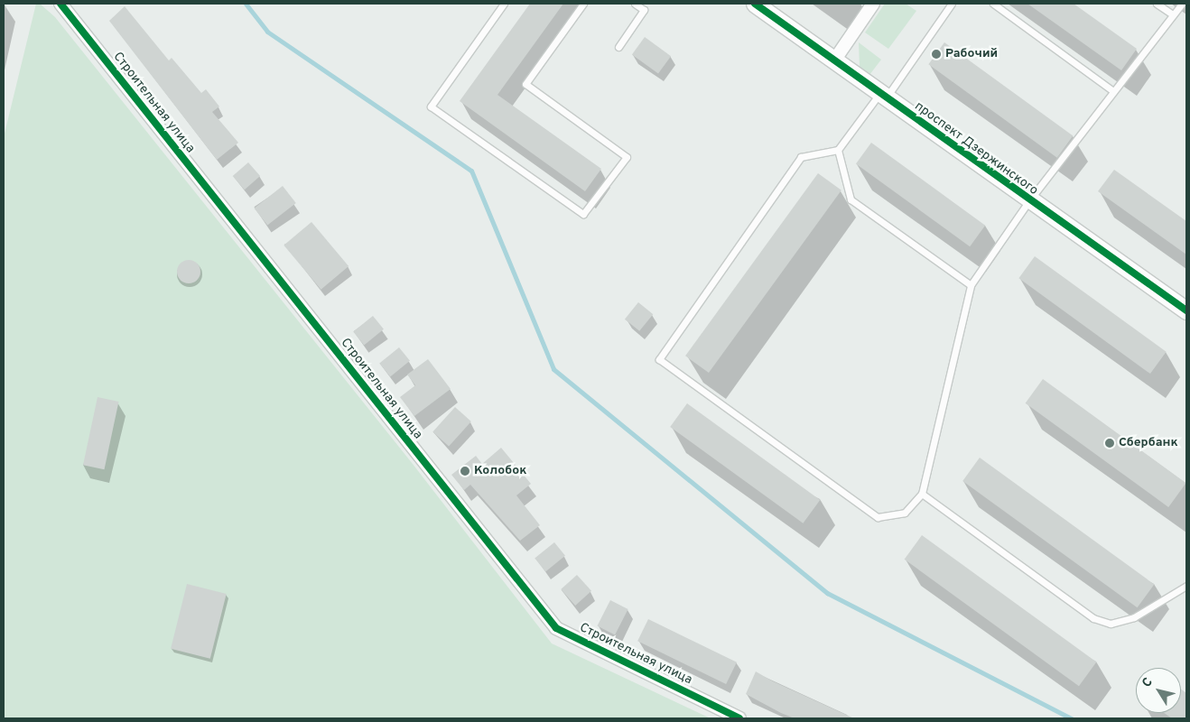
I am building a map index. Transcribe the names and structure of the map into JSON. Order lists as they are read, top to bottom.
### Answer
{
  "streets": {
    "street": ["Строительная улица", "проспект Дзержинского"]
  },
  "places": ["Рабочий", "Сбербанк", "Колобок"],
  "north": "top left"
}
